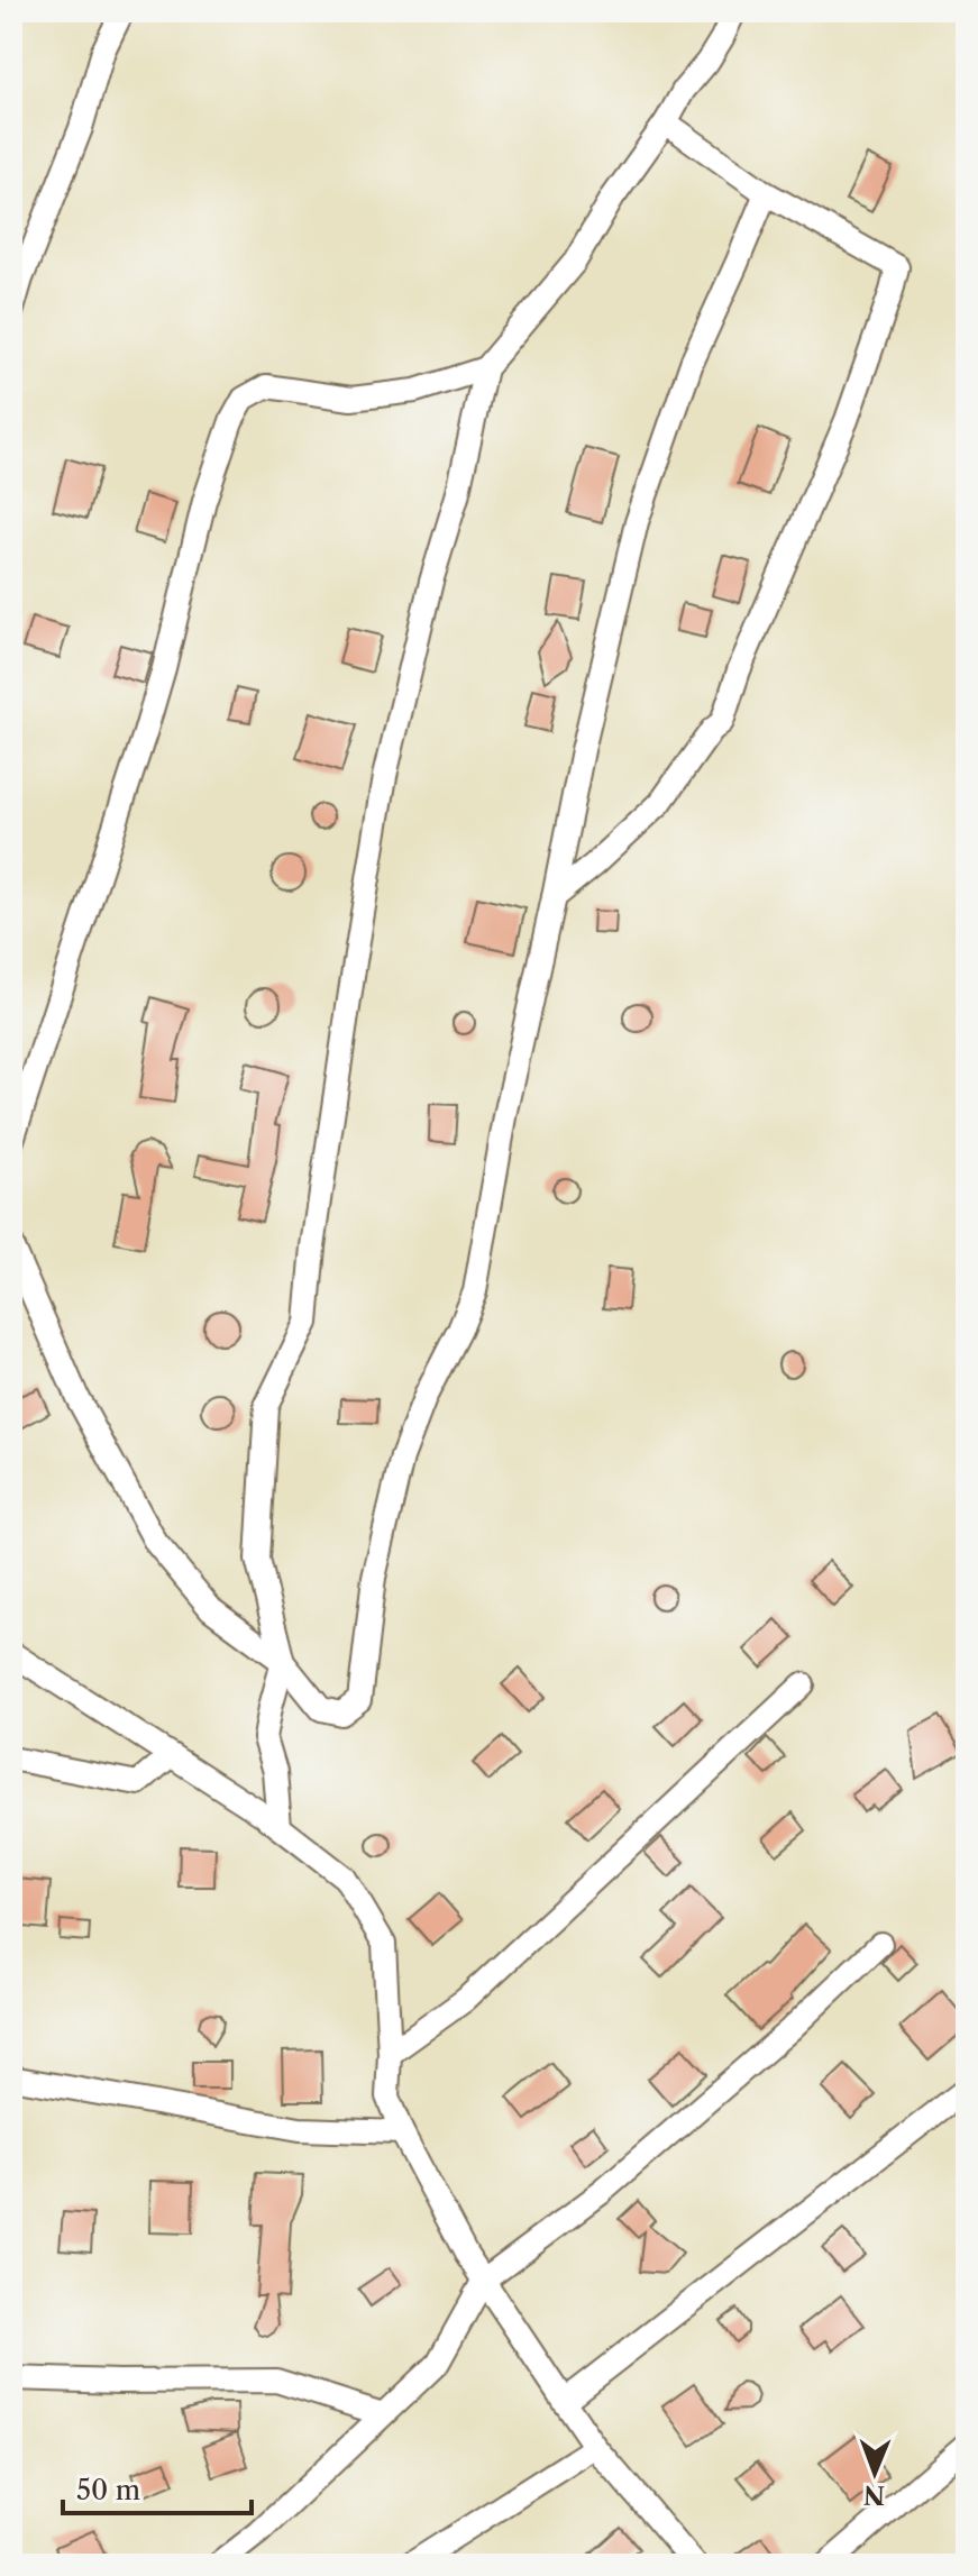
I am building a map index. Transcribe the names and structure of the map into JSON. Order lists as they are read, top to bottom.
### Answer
{
  "scale_bar": "50 m",
  "north": "bottom"
}
